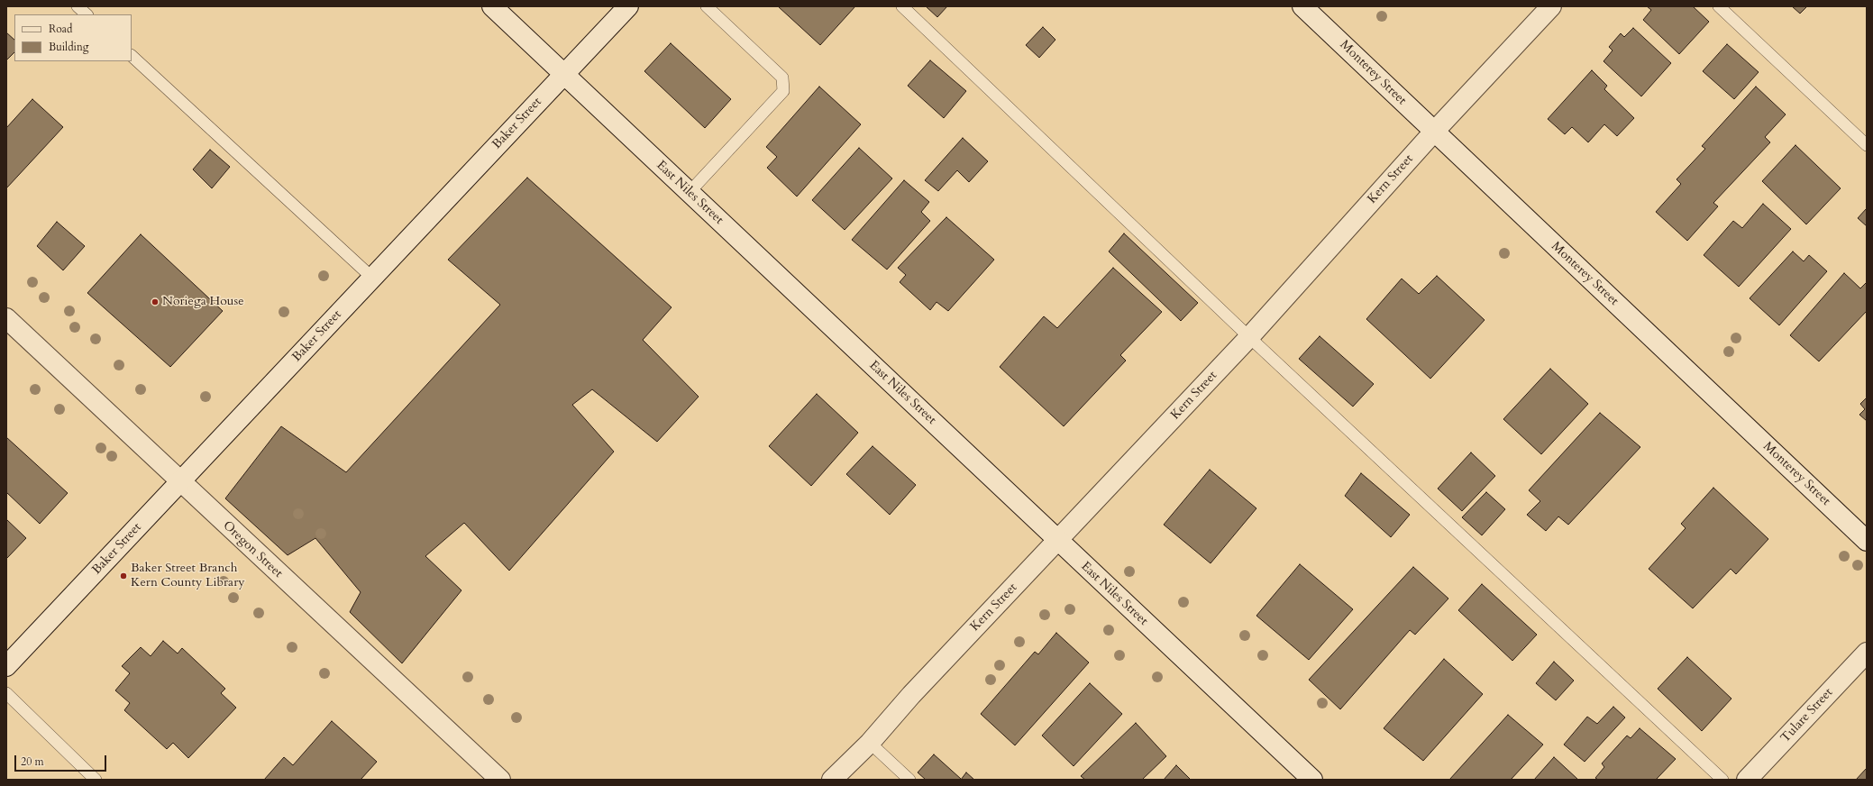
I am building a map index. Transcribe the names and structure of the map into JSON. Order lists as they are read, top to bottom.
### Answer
{
  "streets": {
    "street": [
      "Monterey Street",
      "Baker Street",
      "Kern Street",
      "East Niles Street",
      "Oregon Street",
      "Tulare Street"
    ]
  },
  "crossings": [
    ["Monterey Street", "Kern Street"],
    ["Baker Street", "East Niles Street"],
    ["Baker Street", "Oregon Street"],
    ["Kern Street", "East Niles Street"]
  ],
  "places": ["Noriega House", "Baker Street Branch Kern County Library"],
  "legend": ["Road", "Building"],
  "scale_bar": "20 m"
}
